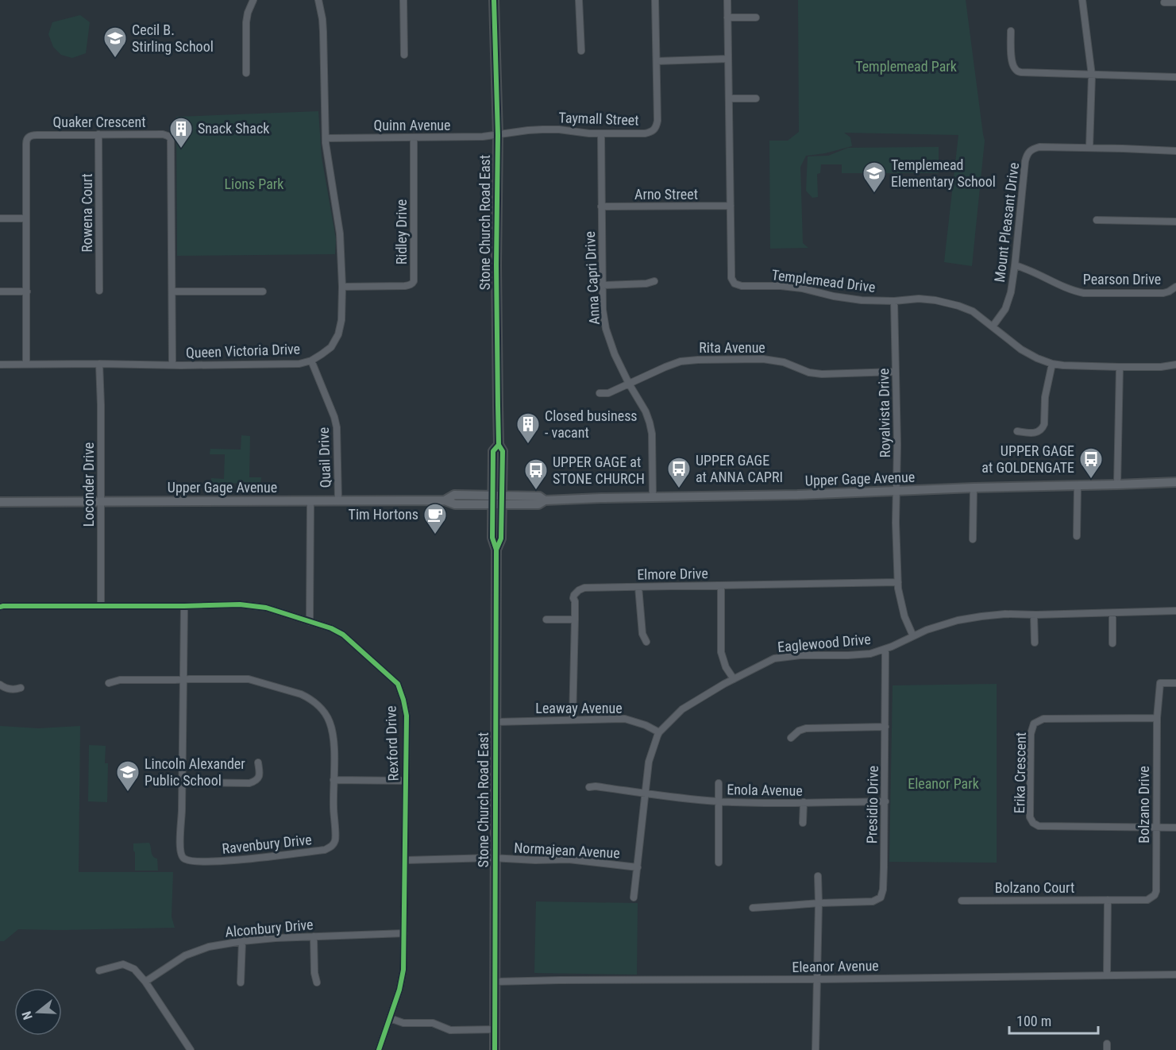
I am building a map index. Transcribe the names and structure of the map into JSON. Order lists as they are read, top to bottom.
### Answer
{
  "streets": {
    "main road": ["Stone Church Road East", "Upper Gage Avenue"],
    "street": [
      "Taymall Street",
      "Quaker Crescent",
      "Quinn Avenue",
      "Arno Street",
      "Rowena Court",
      "Mount Pleasant Drive",
      "Ridley Drive",
      "Anna Capri Drive",
      "Pearson Drive",
      "Templemead Drive",
      "Rita Avenue",
      "Queen Victoria Drive",
      "Royalvista Drive",
      "Quail Drive",
      "Loconder Drive",
      "Elmore Drive",
      "Eaglewood Drive",
      "Leaway Avenue",
      "Rexford Drive",
      "Erika Crescent",
      "Enola Avenue",
      "Presidio Drive",
      "Bolzano Drive",
      "Ravenbury Drive",
      "Normajean Avenue",
      "Bolzano Court",
      "Alconbury Drive",
      "Eleanor Avenue"
    ]
  },
  "crossings": [
    ["Taymall Street", "Quinn Avenue"],
    ["Taymall Street", "Stone Church Road East"],
    ["Taymall Street", "Anna Capri Drive"],
    ["Quaker Crescent", "Rowena Court"],
    ["Quaker Crescent", "Queen Victoria Drive"],
    ["Quinn Avenue", "Stone Church Road East"],
    ["Quinn Avenue", "Ridley Drive"],
    ["Quinn Avenue", "Queen Victoria Drive"],
    ["Arno Street", "Anna Capri Drive"],
    ["Arno Street", "Templemead Drive"],
    ["Stone Church Road East", "Upper Gage Avenue"],
    ["Stone Church Road East", "Leaway Avenue"],
    ["Stone Church Road East", "Normajean Avenue"],
    ["Stone Church Road East", "Eleanor Avenue"],
    ["Mount Pleasant Drive", "Pearson Drive"],
    ["Mount Pleasant Drive", "Templemead Drive"],
    ["Ridley Drive", "Queen Victoria Drive"],
    ["Anna Capri Drive", "Rita Avenue"],
    ["Anna Capri Drive", "Upper Gage Avenue"],
    ["Templemead Drive", "Royalvista Drive"],
    ["Rita Avenue", "Royalvista Drive"],
    ["Queen Victoria Drive", "Quail Drive"],
    ["Queen Victoria Drive", "Loconder Drive"],
    ["Royalvista Drive", "Upper Gage Avenue"],
    ["Royalvista Drive", "Elmore Drive"],
    ["Royalvista Drive", "Eaglewood Drive"],
    ["Quail Drive", "Upper Gage Avenue"],
    ["Upper Gage Avenue", "Loconder Drive"],
    ["Loconder Drive", "Rexford Drive"],
    ["Elmore Drive", "Leaway Avenue"],
    ["Eaglewood Drive", "Leaway Avenue"],
    ["Eaglewood Drive", "Enola Avenue"],
    ["Eaglewood Drive", "Presidio Drive"],
    ["Eaglewood Drive", "Normajean Avenue"],
    ["Rexford Drive", "Ravenbury Drive"],
    ["Rexford Drive", "Normajean Avenue"],
    ["Rexford Drive", "Alconbury Drive"],
    ["Erika Crescent", "Bolzano Drive"],
    ["Enola Avenue", "Presidio Drive"],
    ["Bolzano Drive", "Bolzano Court"]
  ],
  "parks": ["Templemead Park", "Lions Park", "Eleanor Park"],
  "places": {
    "school or university": ["Cecil B. Stirling School", "Templemead Elementary School", "Lincoln Alexander Public School"],
    "building": ["Snack Shack", "Closed business - vacant"],
    "bus stop": ["UPPER GAGE at GOLDENGATE", "UPPER GAGE at ANNA CAPRI", "UPPER GAGE at STONE CHURCH"],
    "cafe": ["Tim Hortons"]
  },
  "scale_bar": "100 m",
  "north": "left"
}
